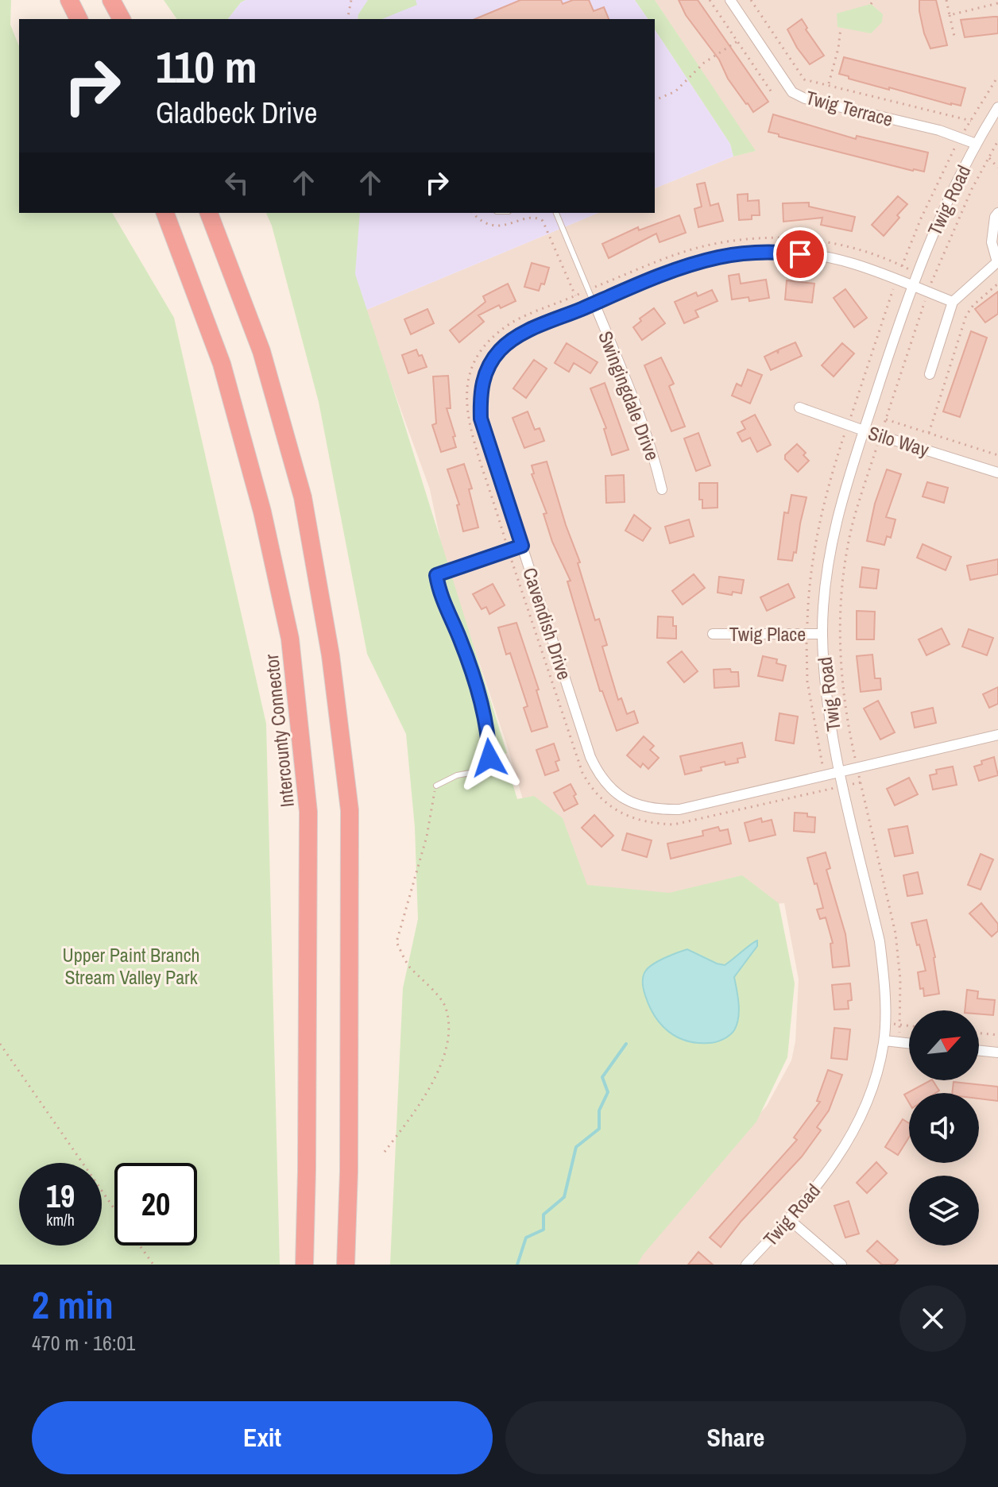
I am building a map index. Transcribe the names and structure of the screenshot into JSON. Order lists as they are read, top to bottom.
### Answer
{
  "streets": {
    "highway": ["Intercounty Connector"],
    "street": [
      "Twig Terrace",
      "Twig Road",
      "Swingingdale Drive",
      "Silo Way",
      "Cavendish Drive",
      "Twig Place"
    ]
  },
  "crossings": [
    ["Twig Terrace", "Twig Road"],
    ["Twig Road", "Silo Way"],
    ["Twig Road", "Cavendish Drive"],
    ["Twig Road", "Twig Place"],
    ["Swingingdale Drive", "Cavendish Drive"]
  ],
  "parks": ["Upper Paint Branch Stream Valley Park"],
  "north": "top right",
  "page": {
    "turn": ["110 m", "Gladbeck Drive"],
    "speed": "19 km/h",
    "limit": "20",
    "heading": ["2 min", "470 m · 16:01"],
    "buttons": ["Exit", "Share"]
  }
}
